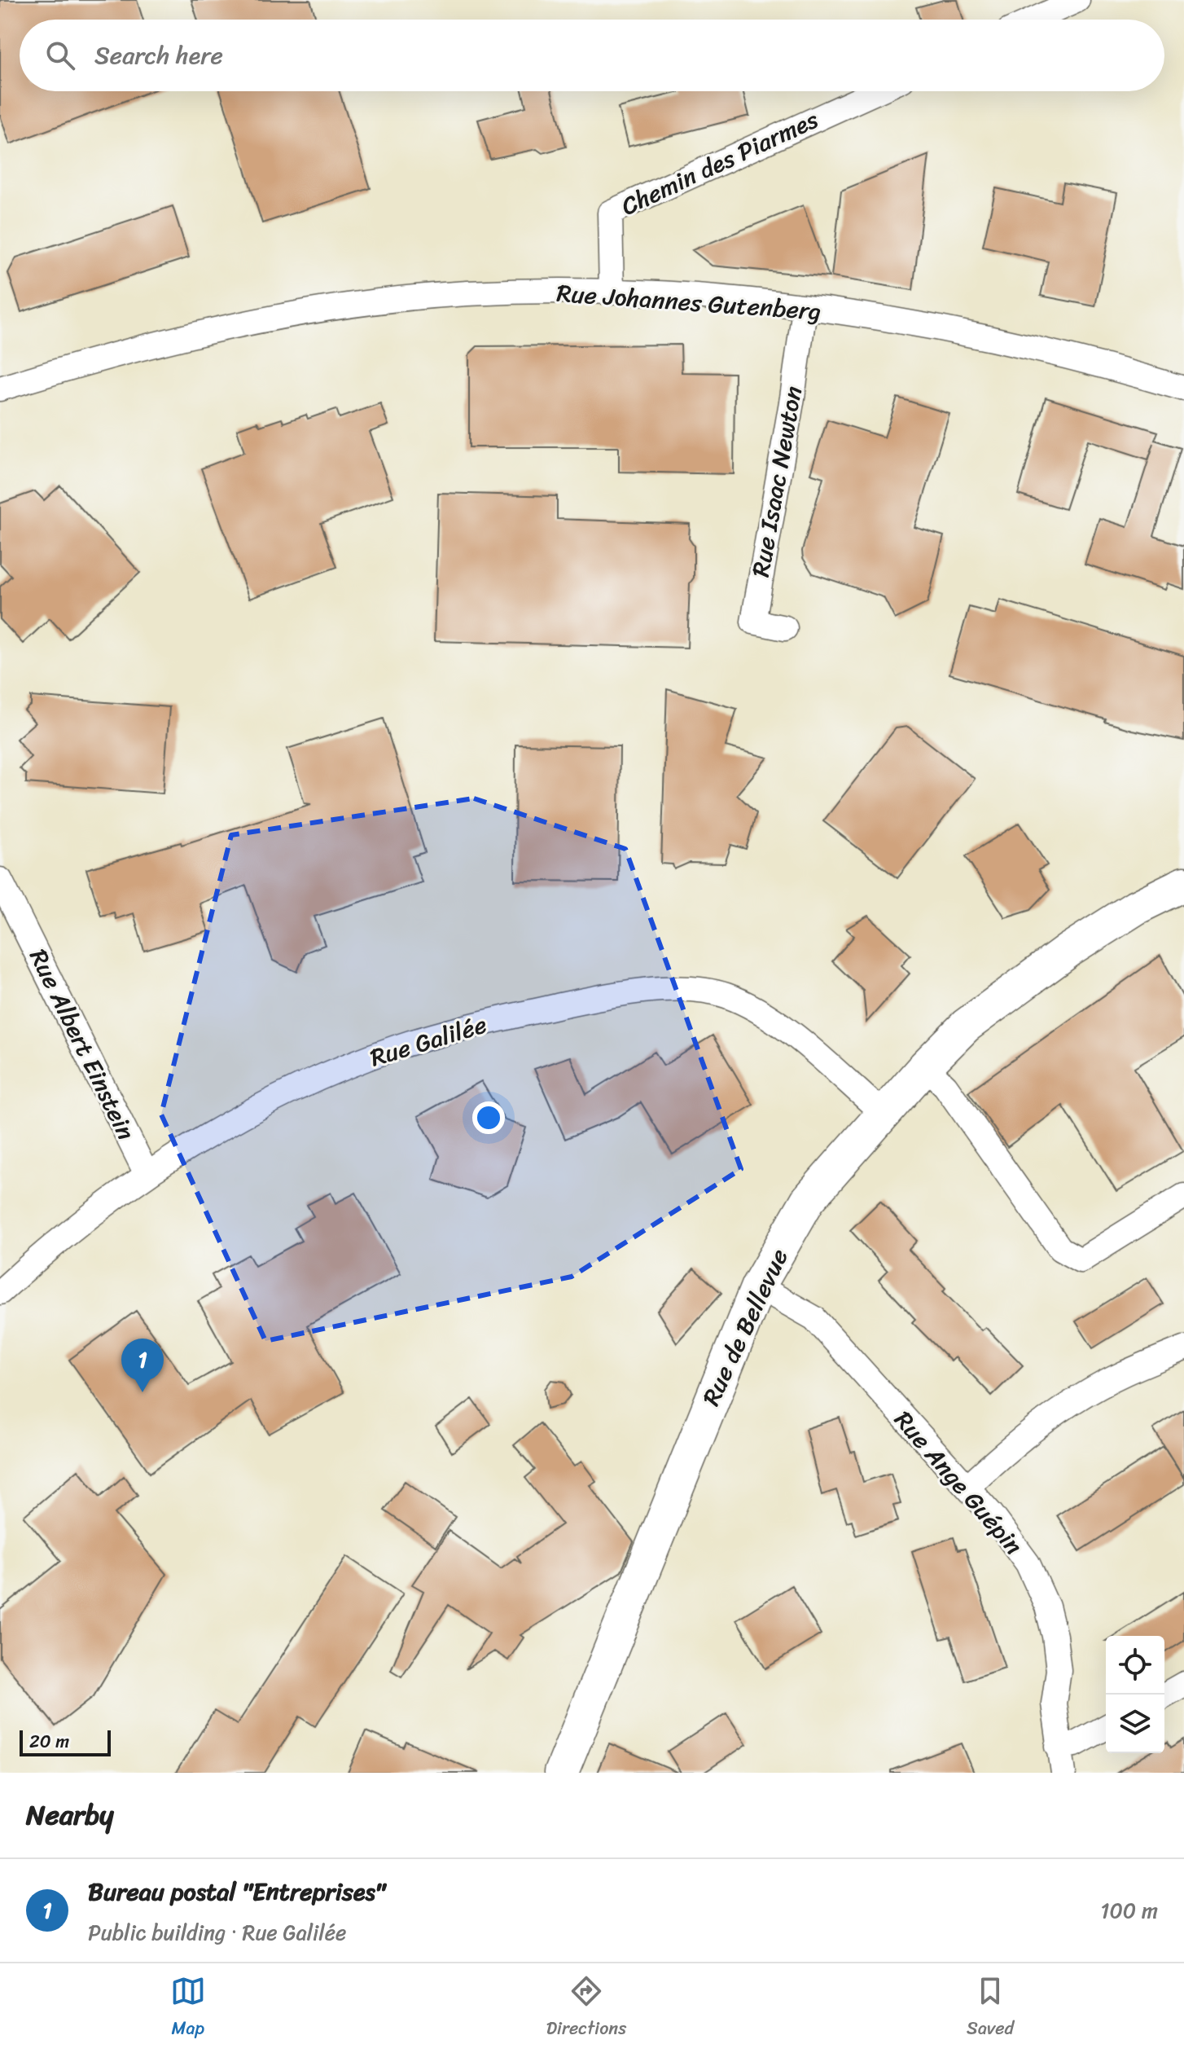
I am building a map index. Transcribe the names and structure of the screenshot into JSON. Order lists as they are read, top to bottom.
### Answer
{
  "streets": {
    "street": [
      "Chemin des Piarmes",
      "Rue Johannes Gutenberg",
      "Rue Isaac Newton",
      "Rue Galilée",
      "Rue Albert Einstein",
      "Rue de Bellevue",
      "Rue Ange Guépin"
    ]
  },
  "crossings": [
    ["Chemin des Piarmes", "Rue Johannes Gutenberg"],
    ["Rue Johannes Gutenberg", "Rue Isaac Newton"],
    ["Rue Galilée", "Rue Albert Einstein"],
    ["Rue Galilée", "Rue de Bellevue"],
    ["Rue de Bellevue", "Rue Ange Guépin"]
  ],
  "scale_bar": "20 m",
  "page": {
    "search": "Search here",
    "pins": "1",
    "scale": "20 m",
    "heading": "Nearby",
    "list": [
      {
        "mark": "1",
        "name": "Bureau postal \"Entreprises\"",
        "note": "Public building · Rue Galilée",
        "value": "100 m"
      }
    ],
    "nav": ["Map", "Directions", "Saved"]
  }
}
